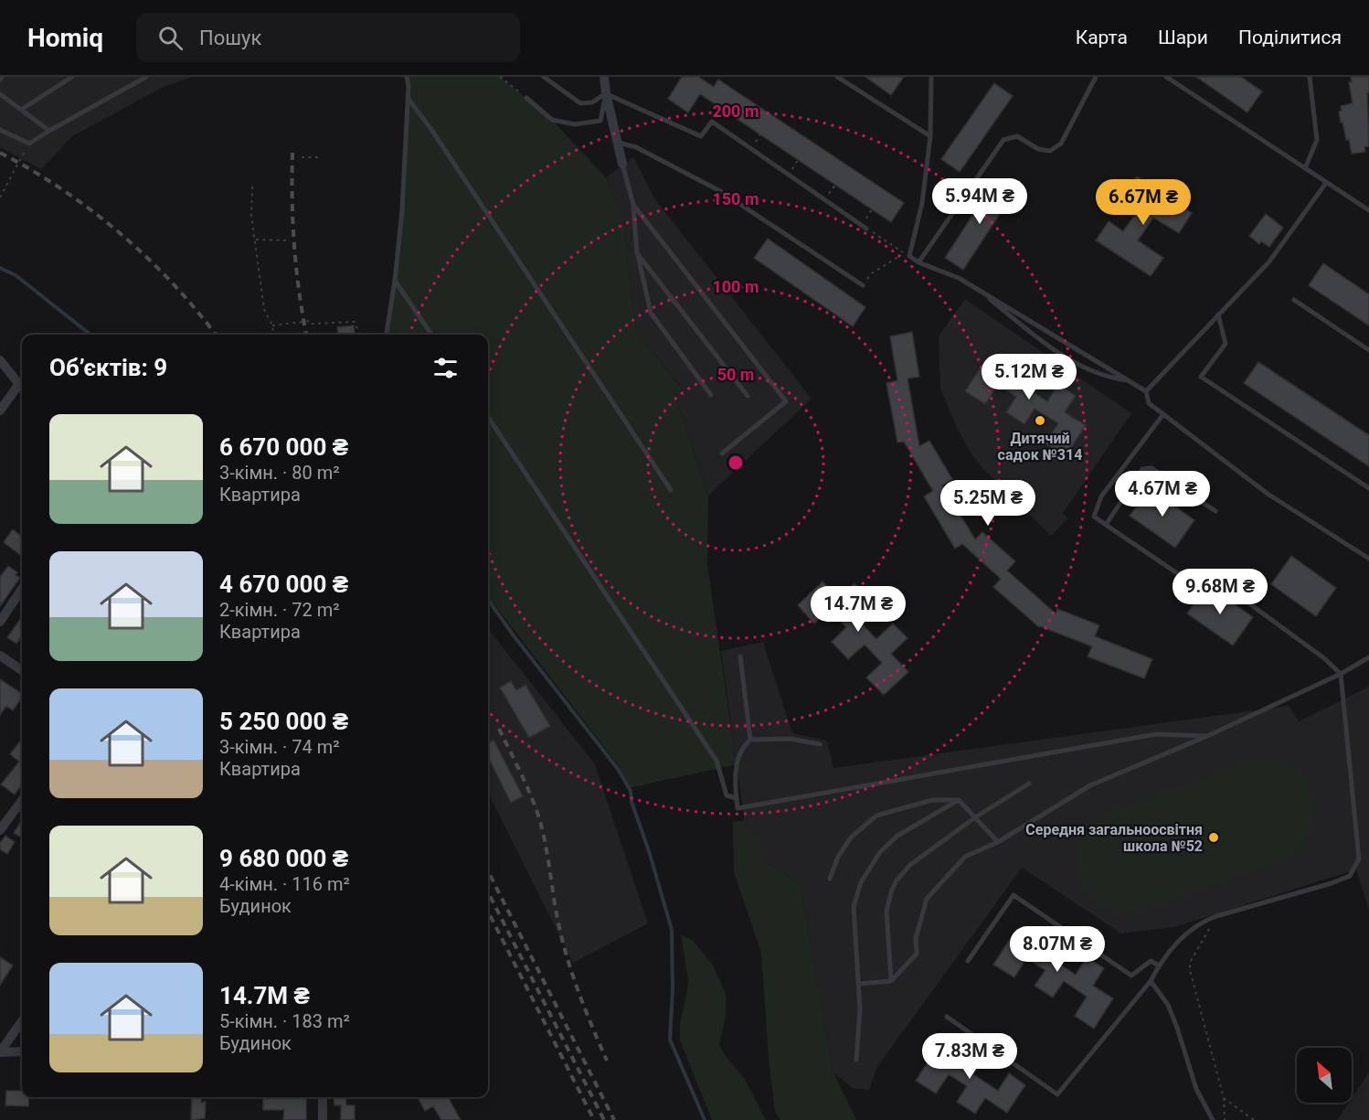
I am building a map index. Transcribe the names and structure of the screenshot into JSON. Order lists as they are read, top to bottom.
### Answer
{
  "places": ["Дитячий садок №314", "Середня загальноосвітня школа №52"],
  "north": "top left",
  "page": {
    "header": "Homiq",
    "search": "Пошук",
    "nav": ["Карта", "Шари", "Поділитися"],
    "price": [
      "5.94M ₴",
      "6.67M ₴",
      "5.12M ₴",
      "4.67M ₴",
      "5.25M ₴",
      "9.68M ₴",
      "14.7M ₴",
      "8.07M ₴",
      "7.83M ₴"
    ],
    "heading": "Об’єктів: 9",
    "list": [
      {
        "name": "6 670 000 ₴",
        "note": "3-кімн. · 80 m² · Квартира"
      },
      {
        "name": "4 670 000 ₴",
        "note": "2-кімн. · 72 m² · Квартира"
      },
      {
        "name": "5 250 000 ₴",
        "note": "3-кімн. · 74 m² · Квартира"
      },
      {
        "name": "9 680 000 ₴",
        "note": "4-кімн. · 116 m² · Будинок"
      },
      {
        "name": "14.7M ₴",
        "note": "5-кімн. · 183 m² · Будинок"
      }
    ]
  },
  "rings": [
    "200 m",
    "150 m",
    "100 m",
    "50 m"
  ]
}
